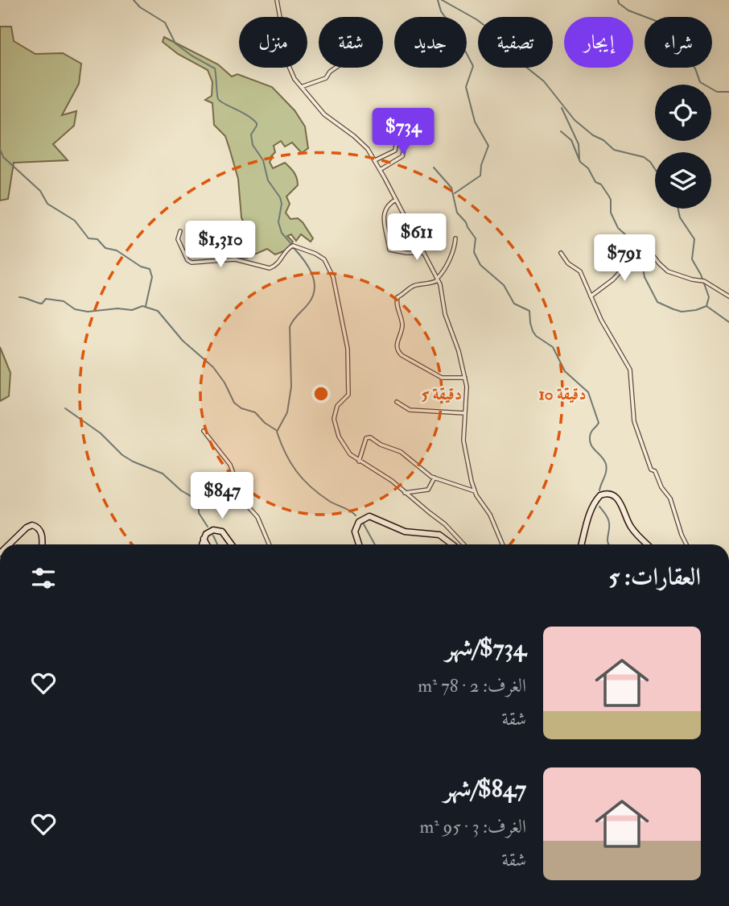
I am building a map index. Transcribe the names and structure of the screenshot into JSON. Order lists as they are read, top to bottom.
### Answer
{
  "page": {
    "chip": [
      "شراء",
      "إيجار",
      "تصفية",
      "جديد",
      "شقة",
      "منزل"
    ],
    "price": [
      "$734",
      "$611",
      "$1,310",
      "$791",
      "$847"
    ],
    "heading": "العقارات: 5",
    "list": [
      {
        "name": "$734/شهر",
        "note": "الغرف: 2 · 78 m² · شقة"
      },
      {
        "name": "$847/شهر",
        "note": "الغرف: 3 · 95 m² · شقة"
      }
    ]
  },
  "rings": ["5 دقيقة", "10 دقيقة"]
}
